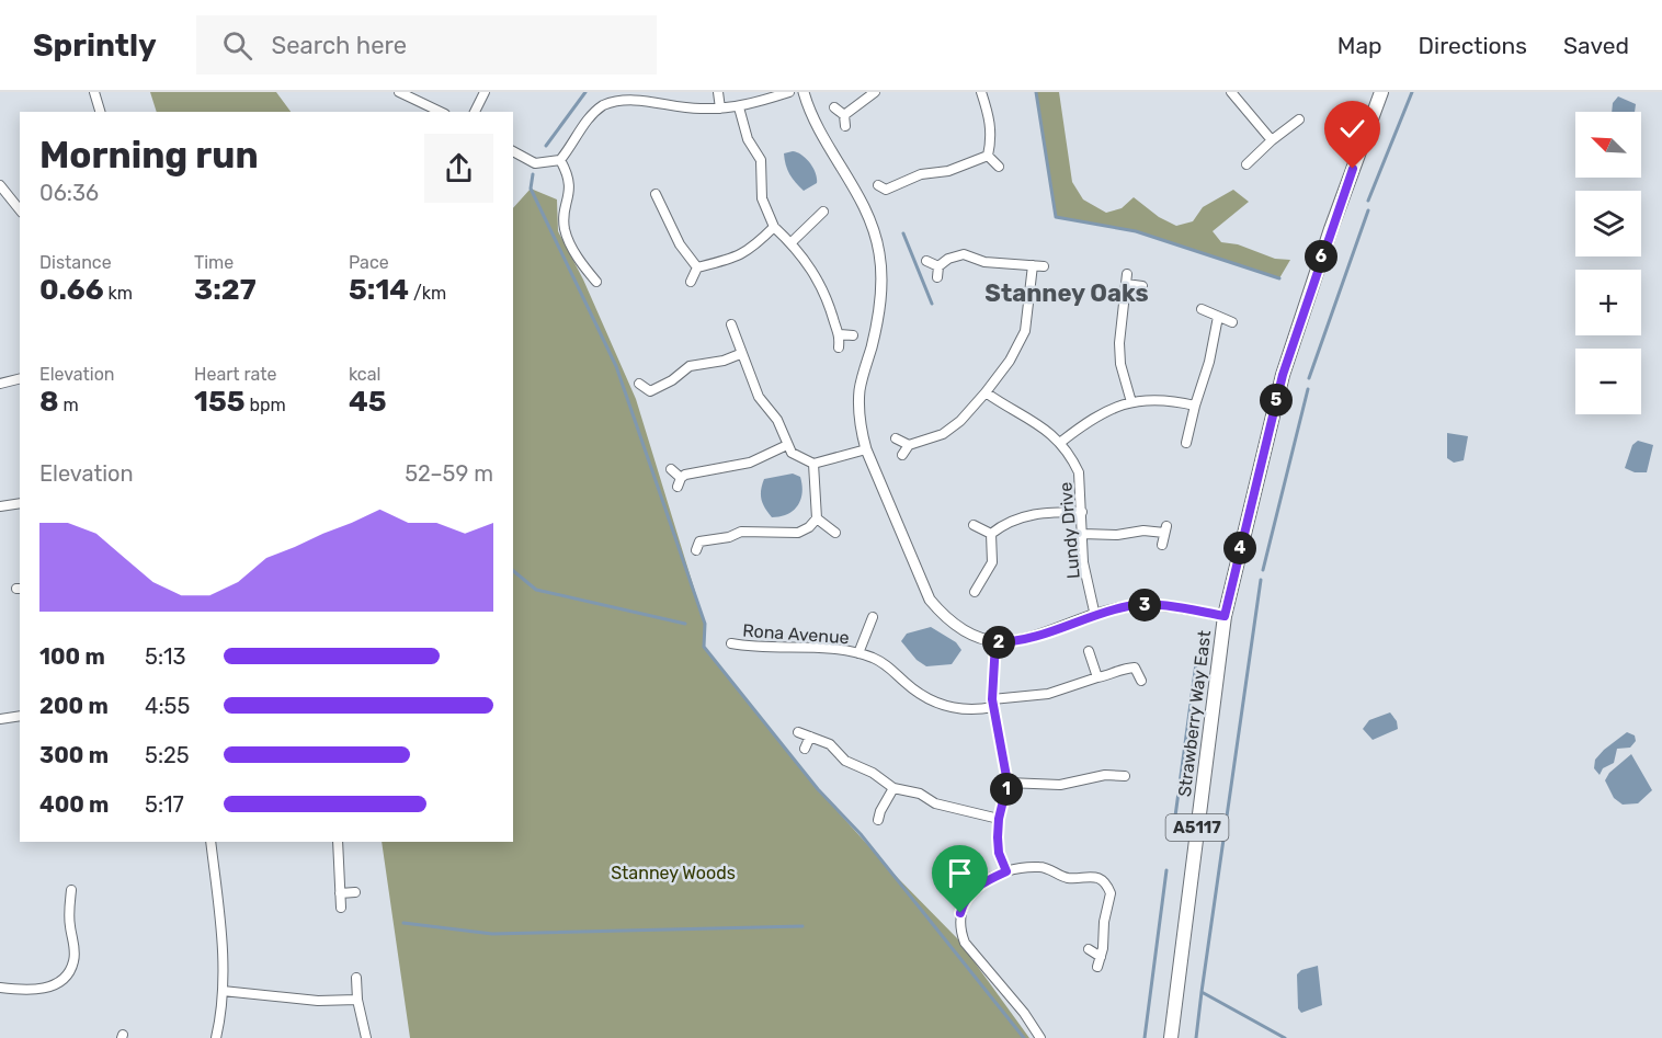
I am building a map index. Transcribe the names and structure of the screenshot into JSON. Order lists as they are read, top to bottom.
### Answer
{
  "streets": {
    "main road": ["Strawberry Way East", "A5117"],
    "street": ["Lundy Drive", "Rona Avenue"]
  },
  "districts": ["Stanney Oaks"],
  "parks": ["Stanney Woods"],
  "north": "top left",
  "page": {
    "header": "Sprintly",
    "search": "Search here",
    "nav": ["Map", "Directions", "Saved"],
    "map_buttons": ["+", "−"],
    "heading": ["Morning run", "06:36"],
    "stats": [
      ["Distance", "0.66 km"],
      ["Time", "3:27"],
      ["Pace", "5:14 /km"],
      ["Elevation", "8 m"],
      ["Heart rate", "155 bpm"],
      ["kcal", "45"]
    ],
    "pins": [
      "6",
      "5",
      "4",
      "3",
      "2",
      "1"
    ],
    "chart": ["Elevation", "52–59 m"],
    "list": [
      {
        "name": "100 m",
        "note": "5:13"
      },
      {
        "name": "200 m",
        "note": "4:55"
      },
      {
        "name": "300 m",
        "note": "5:25"
      },
      {
        "name": "400 m",
        "note": "5:17"
      }
    ]
  }
}
